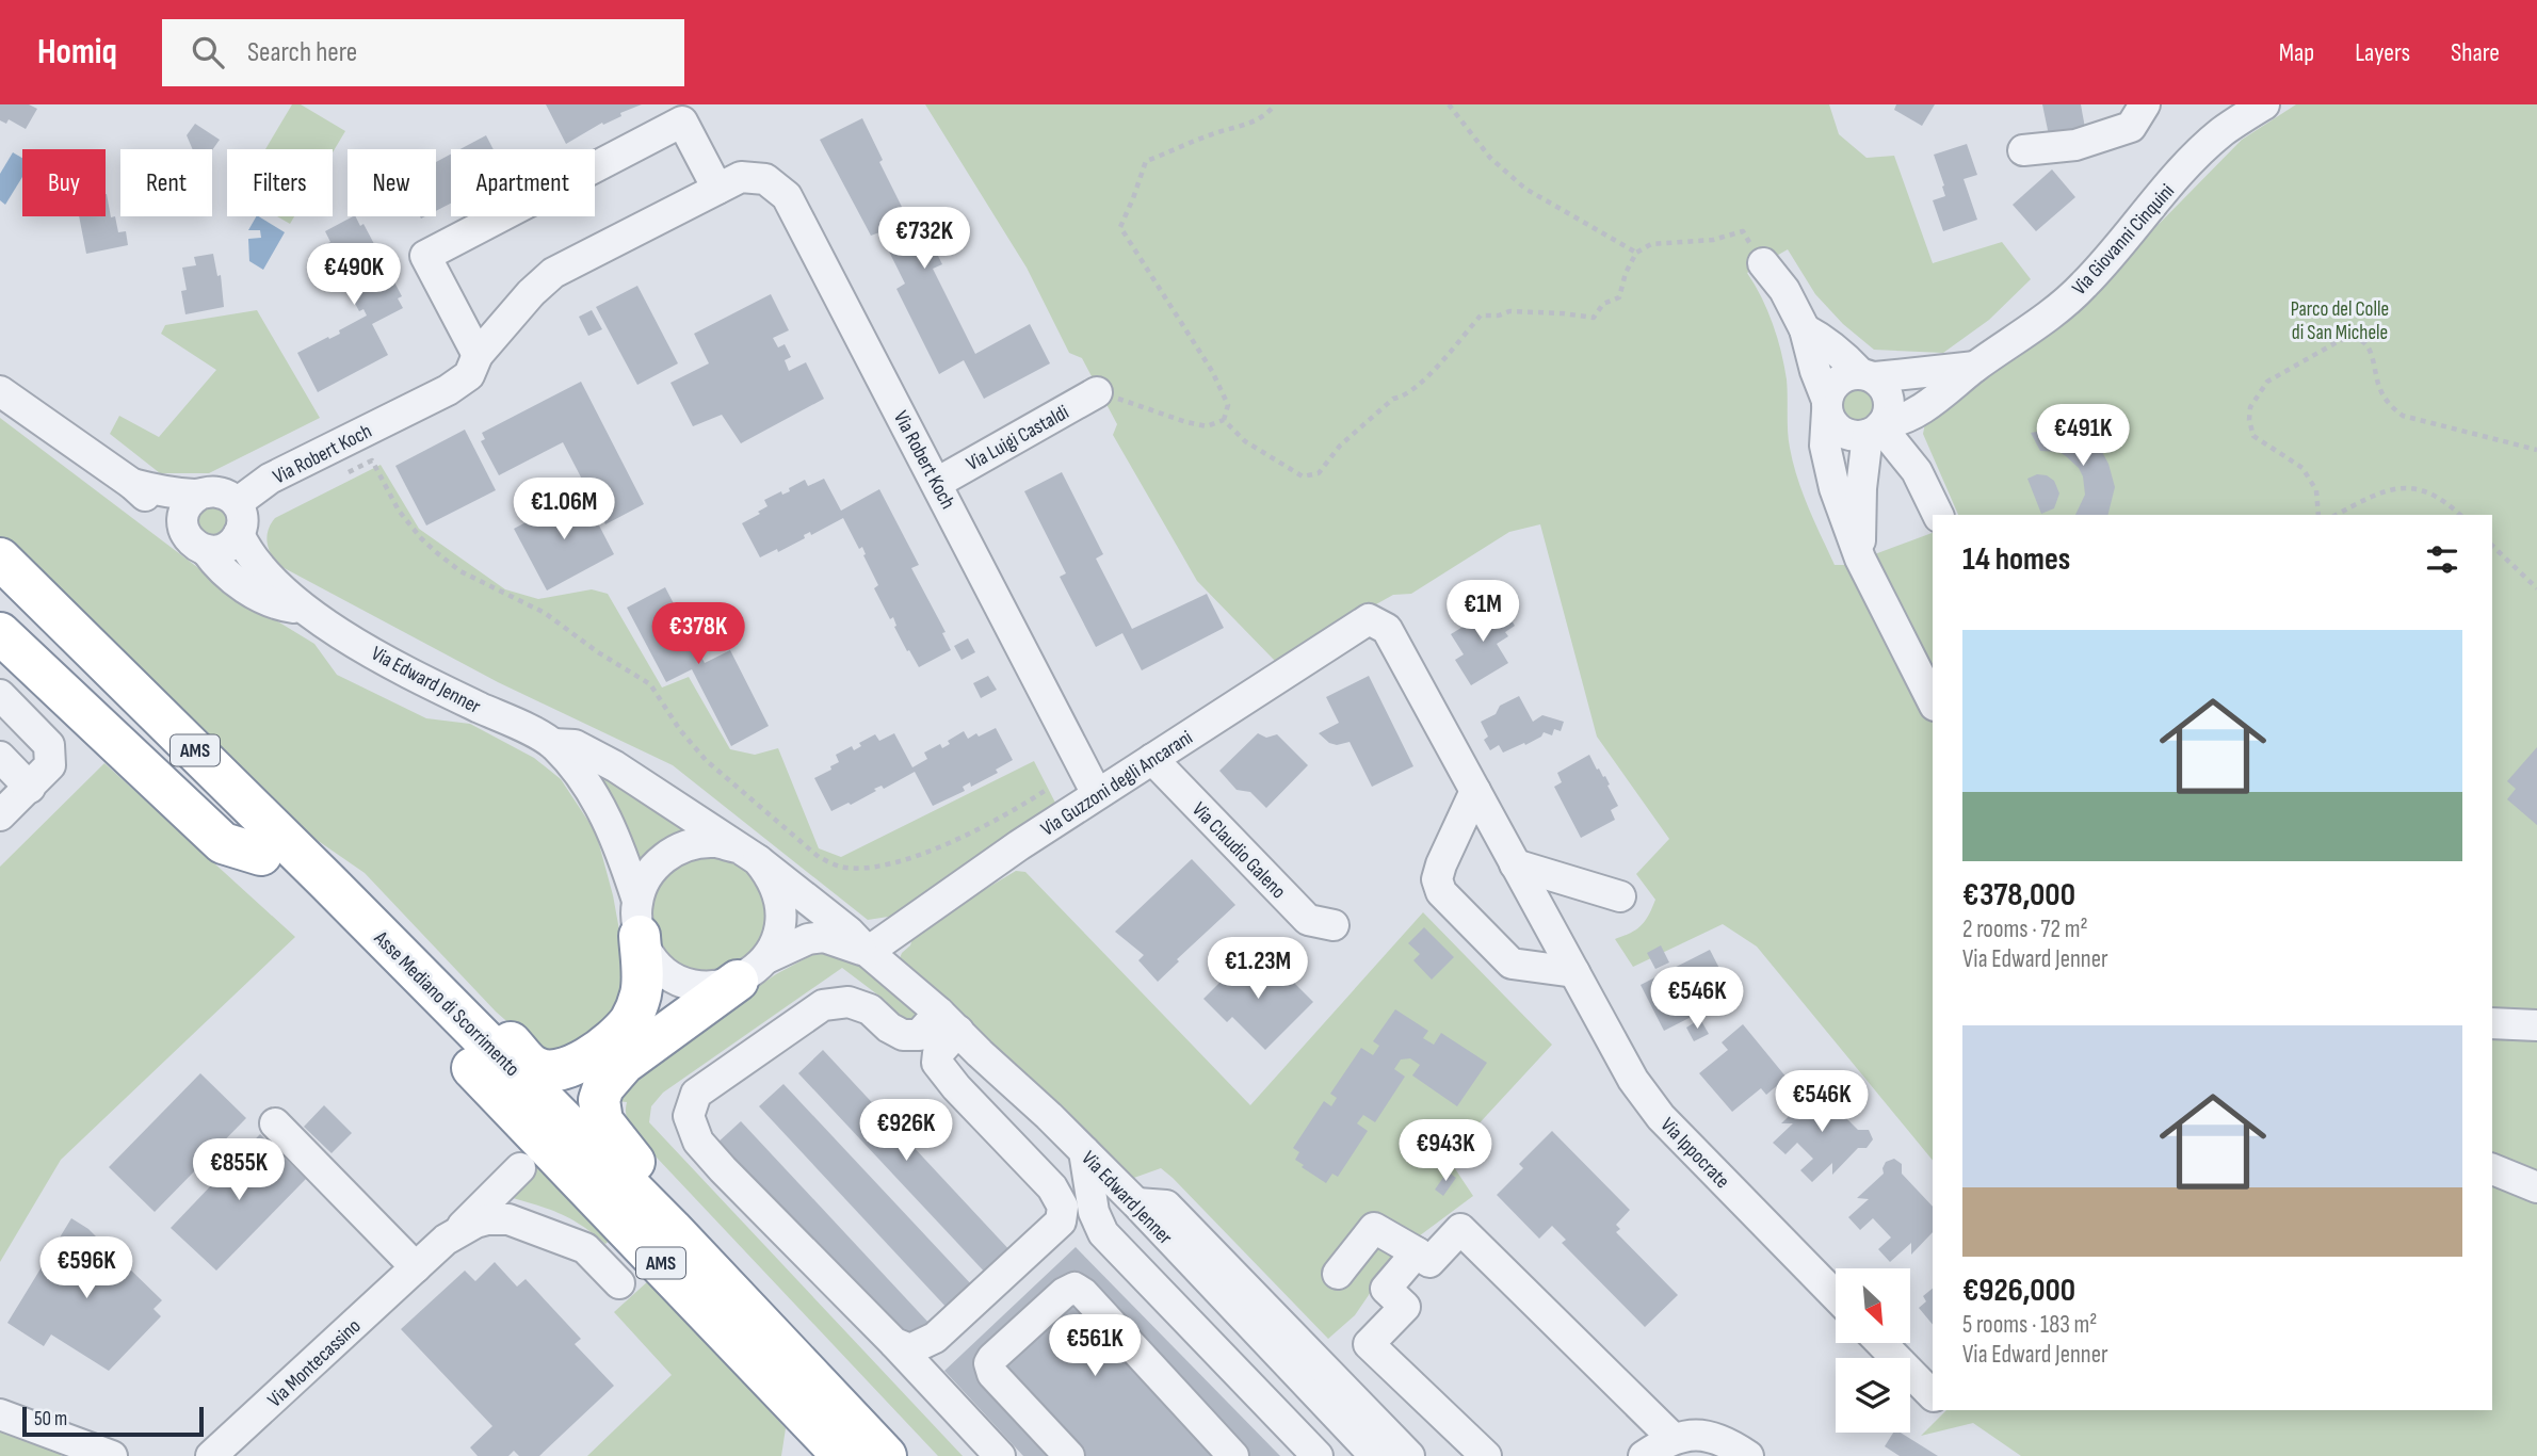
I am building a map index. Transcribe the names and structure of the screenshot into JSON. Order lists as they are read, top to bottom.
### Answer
{
  "streets": {
    "highway": ["AMS", "Asse Mediano di Scorrimento"],
    "street": [
      "Via Giovanni Cinquini",
      "Via Luigi Castaldi",
      "Via Robert Koch",
      "Via Edward Jenner",
      "Via Guzzoni degli Ancarani",
      "Via Claudio Galeno",
      "Via Ippocrate",
      "Via Montecassino"
    ]
  },
  "crossings": [
    ["Via Luigi Castaldi", "Via Robert Koch"],
    ["Via Robert Koch", "Via Edward Jenner"],
    ["Via Robert Koch", "Via Guzzoni degli Ancarani"],
    ["Via Edward Jenner", "Via Guzzoni degli Ancarani"],
    ["Via Guzzoni degli Ancarani", "Via Claudio Galeno"],
    ["Via Guzzoni degli Ancarani", "Via Ippocrate"]
  ],
  "parks": ["Parco del Colle di San Michele"],
  "scale_bar": "50 m",
  "north": "bottom right",
  "page": {
    "header": "Homiq",
    "search": "Search here",
    "nav": ["Map", "Layers", "Share"],
    "chip": [
      "Buy",
      "Rent",
      "Filters",
      "New",
      "Apartment"
    ],
    "price": [
      "€732K",
      "€490K",
      "€491K",
      "€1.06M",
      "€1M",
      "€378K",
      "€1.23M",
      "€546K",
      "€546K",
      "€926K",
      "€943K",
      "€855K",
      "€596K",
      "€561K"
    ],
    "heading": "14 homes",
    "list": [
      {
        "name": "€378,000",
        "note": "2 rooms · 72 m² · Via Edward Jenner"
      },
      {
        "name": "€926,000",
        "note": "5 rooms · 183 m² · Via Edward Jenner"
      }
    ],
    "scale": "50 m"
  }
}
